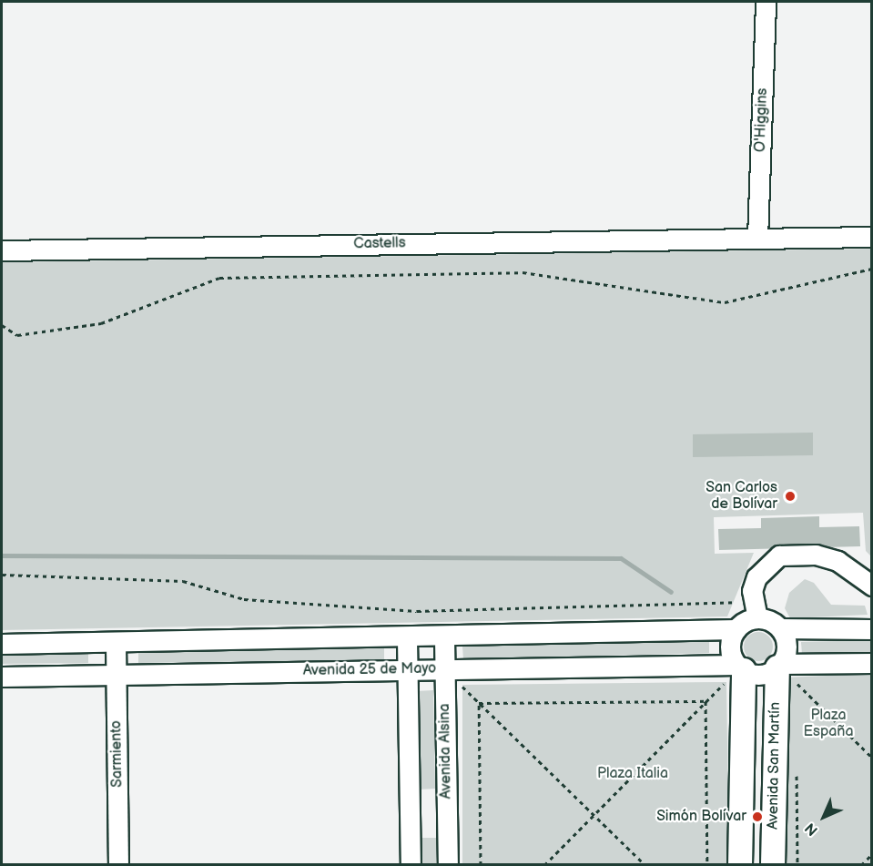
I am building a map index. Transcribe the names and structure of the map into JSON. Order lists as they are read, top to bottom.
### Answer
{
  "streets": {
    "main road": ["Avenida San Martín"],
    "street": [
      "O'Higgins",
      "Castells",
      "Avenida 25 de Mayo",
      "Avenida Alsina",
      "Sarmiento"
    ]
  },
  "crossings": [
    ["O'Higgins", "Castells"],
    ["Avenida 25 de Mayo", "Avenida Alsina"],
    ["Avenida 25 de Mayo", "Sarmiento"],
    ["Avenida 25 de Mayo", "Avenida San Martín"]
  ],
  "parks": ["Plaza España", "Plaza Italia"],
  "places": ["San Carlos de Bolívar", "Simón Bolívar"],
  "north": "bottom left"
}
